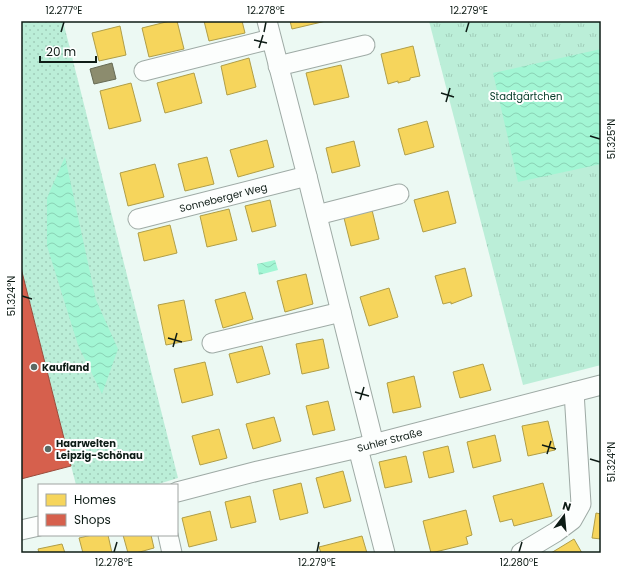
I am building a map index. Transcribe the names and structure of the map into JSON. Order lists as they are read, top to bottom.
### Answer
{
  "streets": {
    "street": ["Sonneberger Weg", "Suhler Straße"]
  },
  "parks": ["Stadtgärtchen"],
  "places": ["Kaufland", "Haarwelten Leipzig-Schönau"],
  "legend": ["Homes", "Shops"],
  "scale_bar": "20 m",
  "north": "top",
  "coordinates": [
    "12.277°E",
    "12.278°E",
    "12.279°E",
    "51.325°N",
    "51.324°N",
    "12.280°E"
  ]
}
